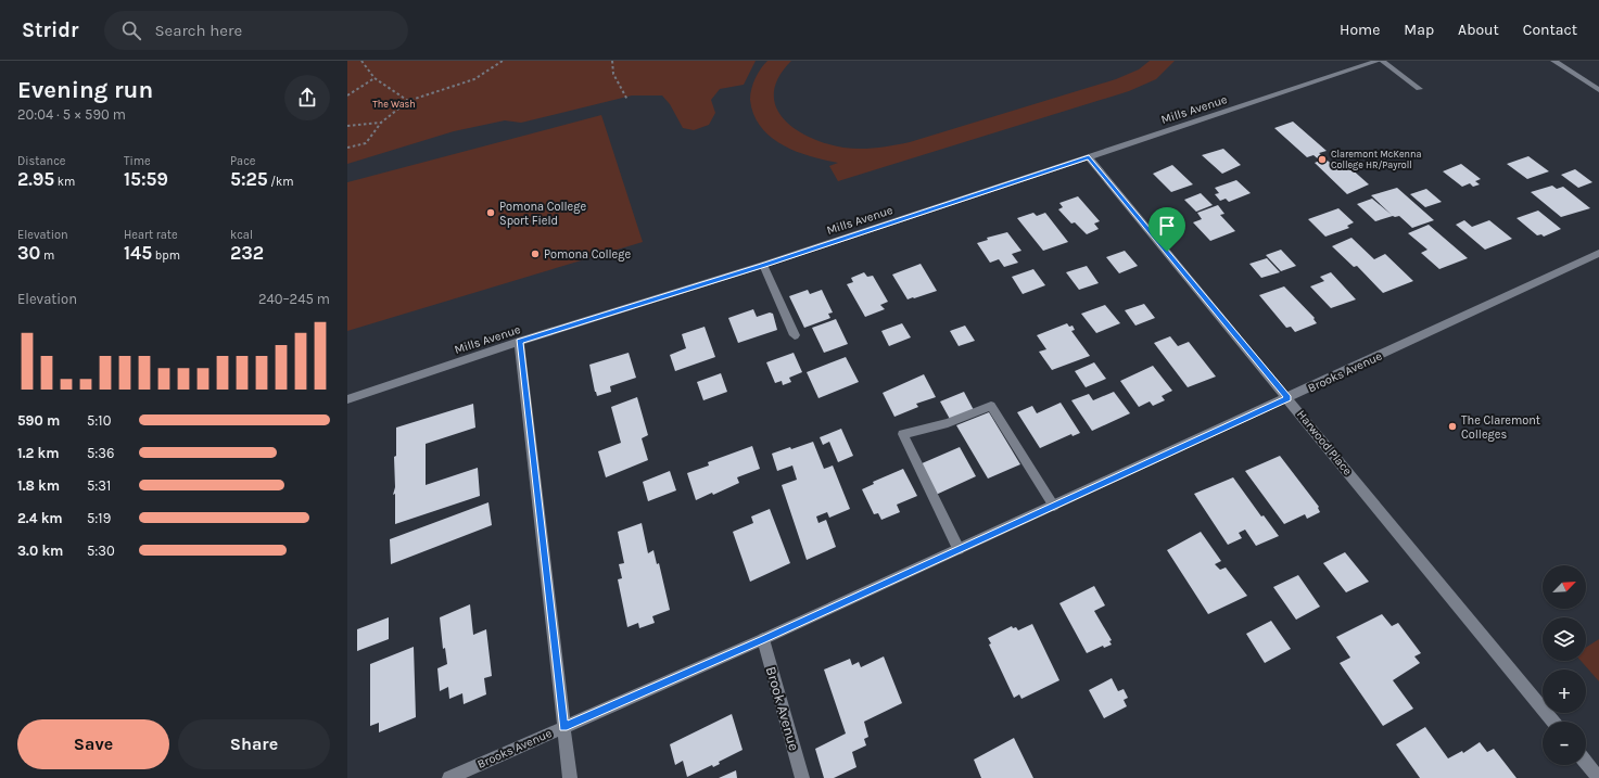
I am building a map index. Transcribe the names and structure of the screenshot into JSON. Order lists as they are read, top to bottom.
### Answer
{
  "streets": {
    "street": [
      "Mills Avenue",
      "Brooks Avenue",
      "Harwood Place",
      "Brook Avenue"
    ]
  },
  "crossings": [
    ["Mills Avenue", "Harwood Place"],
    ["Brooks Avenue", "Harwood Place"],
    ["Brooks Avenue", "Brook Avenue"]
  ],
  "parks": ["The Wash"],
  "places": [
    "Claremont McKenna College HR/Payroll",
    "Pomona College Sport Field",
    "Pomona College",
    "The Claremont Colleges"
  ],
  "north": "top right",
  "page": {
    "header": "Stridr",
    "search": "Search here",
    "nav": [
      "Home",
      "Map",
      "About",
      "Contact"
    ],
    "heading": ["Evening run", "20:04 · 5 × 590 m"],
    "stats": [
      ["Distance", "2.95 km"],
      ["Time", "15:59"],
      ["Pace", "5:25 /km"],
      ["Elevation", "30 m"],
      ["Heart rate", "145 bpm"],
      ["kcal", "232"]
    ],
    "chart": ["Elevation", "240–245 m"],
    "list": [
      {
        "name": "590 m",
        "note": "5:10"
      },
      {
        "name": "1.2 km",
        "note": "5:36"
      },
      {
        "name": "1.8 km",
        "note": "5:31"
      },
      {
        "name": "2.4 km",
        "note": "5:19"
      },
      {
        "name": "3.0 km",
        "note": "5:30"
      }
    ],
    "map_buttons": ["+", "−"],
    "buttons": ["Save", "Share"]
  }
}
